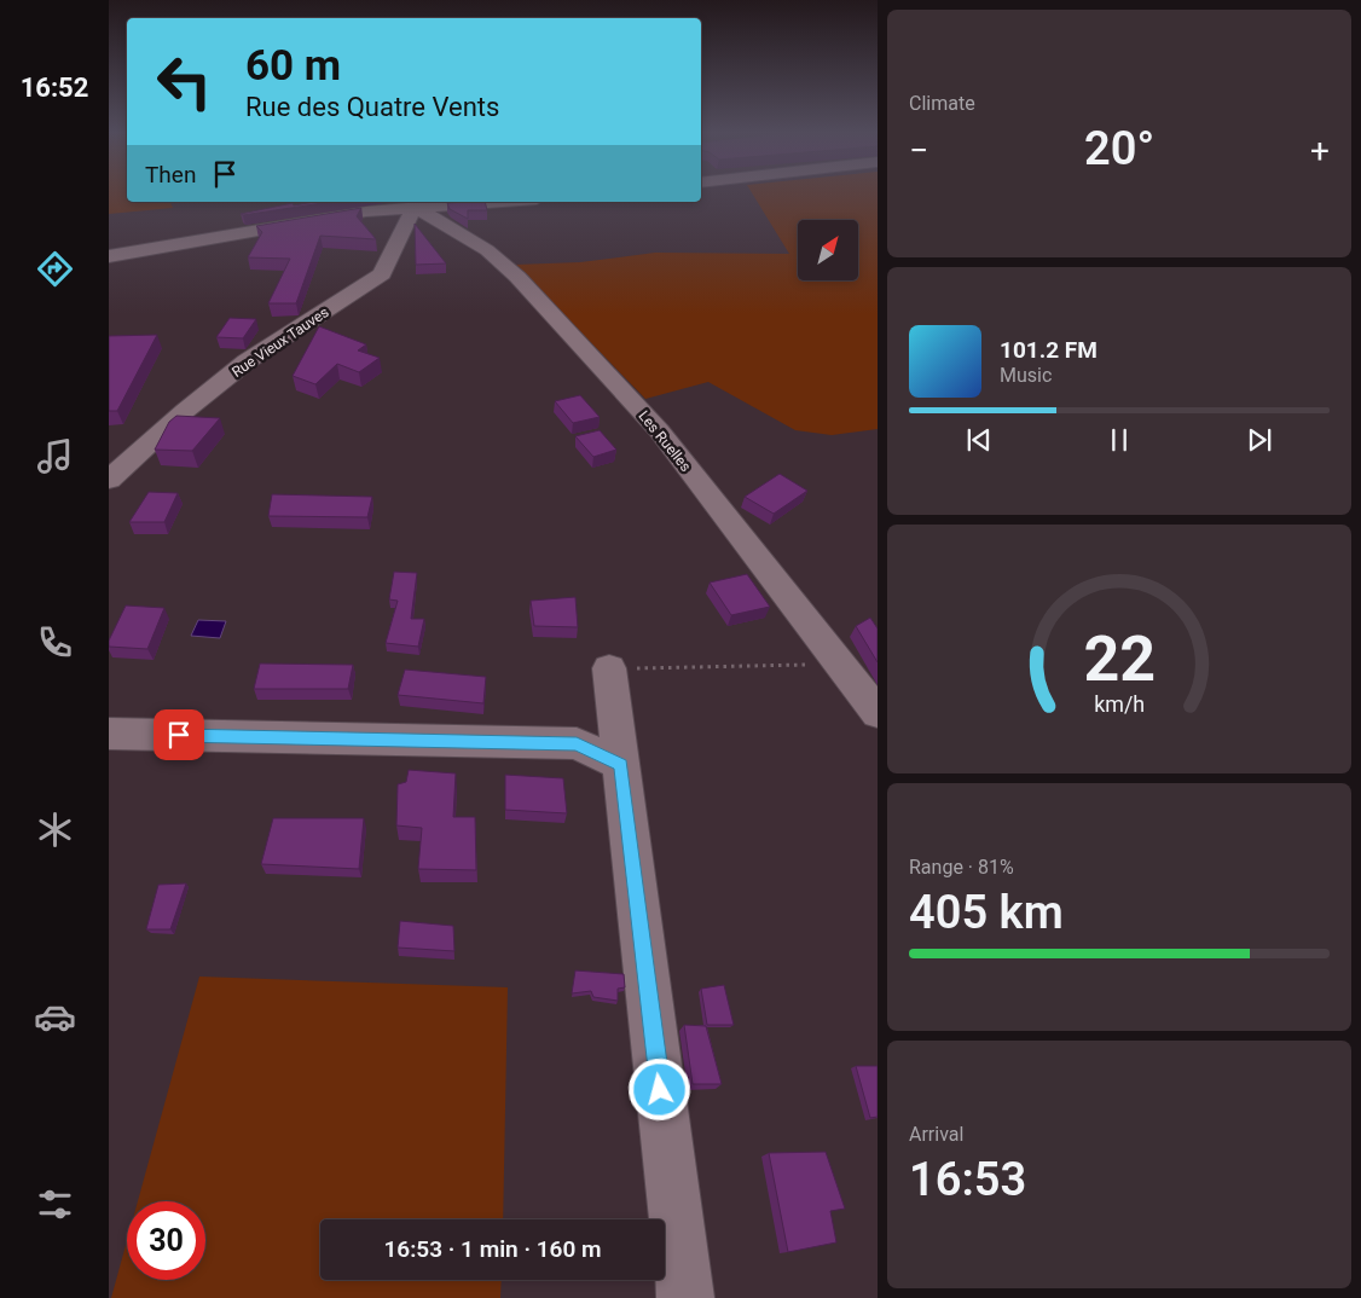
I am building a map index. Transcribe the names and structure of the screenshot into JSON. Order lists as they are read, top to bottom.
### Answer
{
  "streets": {
    "street": ["Rue Vieux Tauves", "Les Ruelles"]
  },
  "crossings": [
    ["Rue Vieux Tauves", "Les Ruelles"]
  ],
  "north": "top right",
  "page": {
    "tabs": "16:52",
    "tile": [
      "Climate",
      ["Range · 81%", "405 km"],
      ["Arrival", "16:53"]
    ],
    "turn": ["60 m", "Rue des Quatre Vents"],
    "heat": ["−", "20°", "+"],
    "then": "Then",
    "song": ["101.2 FM", "Music"],
    "limit": "30",
    "trip": "16:53 · 1 min · 160 m",
    "gauge": ["22", "km/h"]
  }
}
